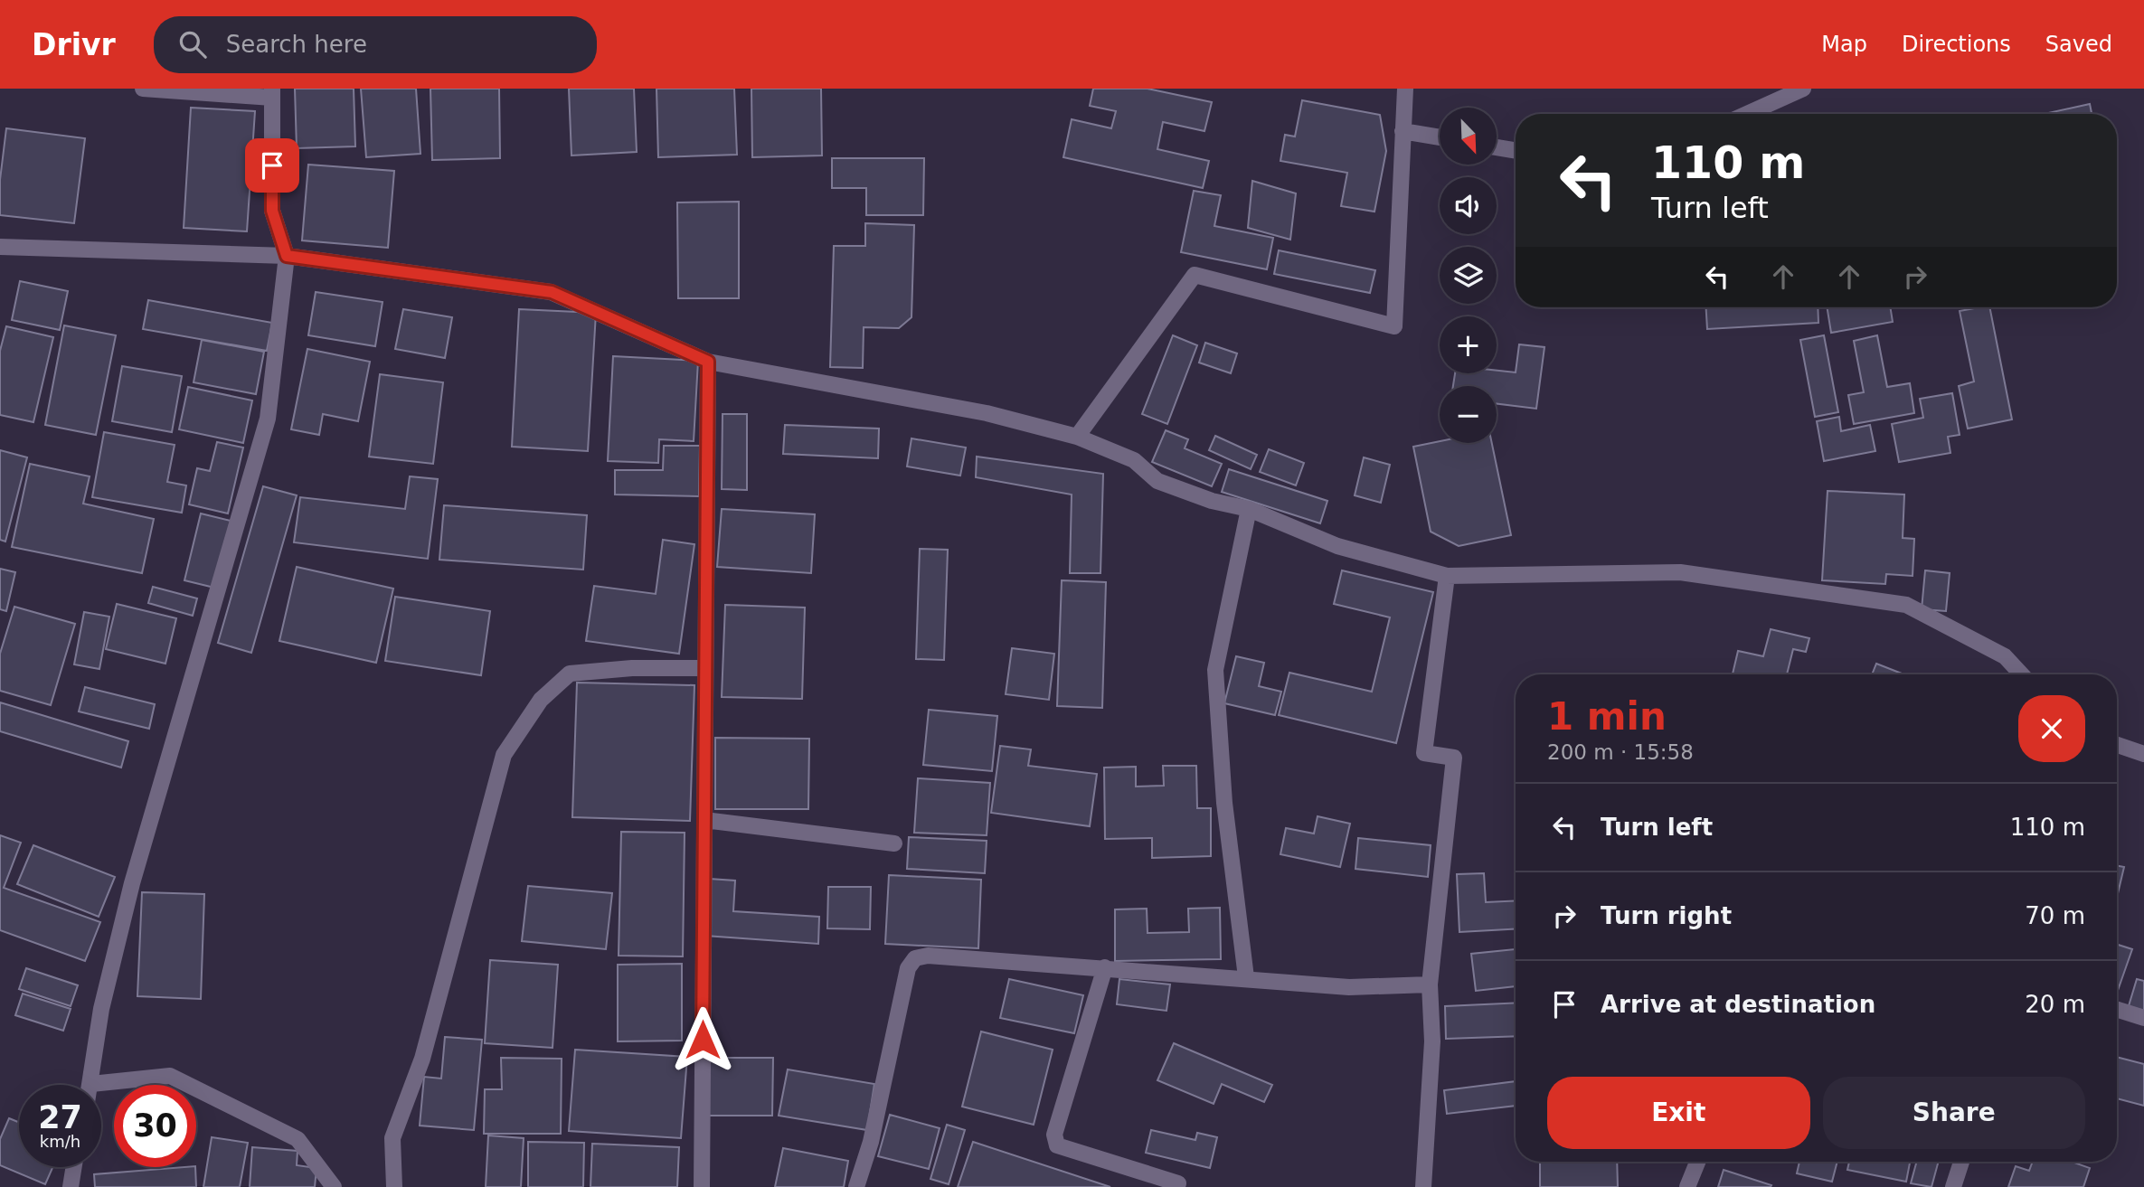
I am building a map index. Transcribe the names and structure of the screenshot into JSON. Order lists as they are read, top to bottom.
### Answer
{
  "north": "bottom right",
  "page": {
    "header": "Drivr",
    "search": "Search here",
    "nav": ["Map", "Directions", "Saved"],
    "map_buttons": ["+", "−"],
    "turn": ["110 m", "Turn left"],
    "heading": ["1 min", "200 m · 15:58"],
    "list": [
      {
        "name": "Turn left",
        "value": "110 m"
      },
      {
        "name": "Turn right",
        "value": "70 m"
      },
      {
        "name": "Arrive at destination",
        "value": "20 m"
      }
    ],
    "buttons": ["Exit", "Share"],
    "speed": "27 km/h",
    "limit": "30"
  }
}
